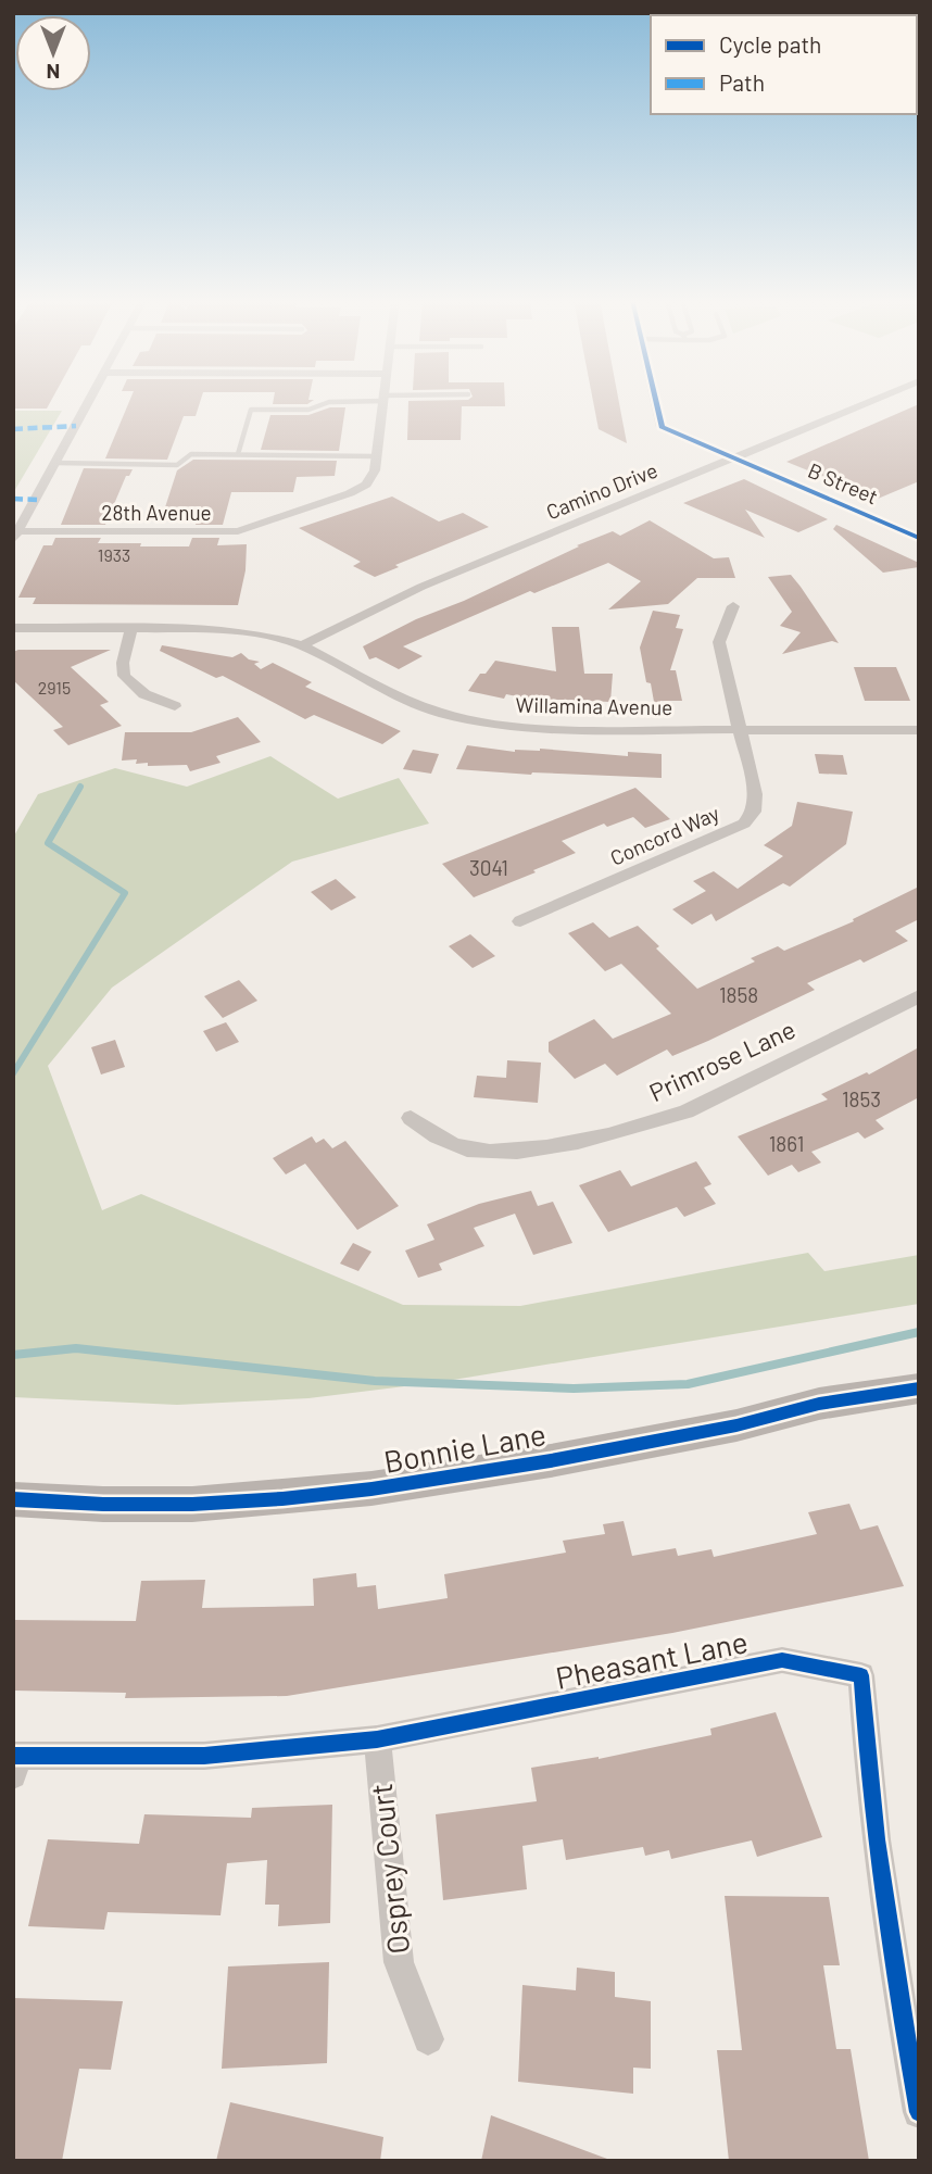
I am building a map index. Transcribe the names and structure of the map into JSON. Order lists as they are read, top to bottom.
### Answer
{
  "streets": {
    "street": [
      "B Street",
      "Camino Drive",
      "28th Avenue",
      "Willamina Avenue",
      "Concord Way",
      "Primrose Lane",
      "Bonnie Lane",
      "Pheasant Lane",
      "Osprey Court"
    ]
  },
  "crossings": [
    ["B Street", "Camino Drive"],
    ["Camino Drive", "Willamina Avenue"],
    ["Willamina Avenue", "Concord Way"],
    ["Pheasant Lane", "Osprey Court"]
  ],
  "house_numbers": [
    "1933",
    "2915",
    "3041",
    "1858",
    "1853",
    "1861"
  ],
  "legend": ["Cycle path", "Path"],
  "north": "bottom"
}
